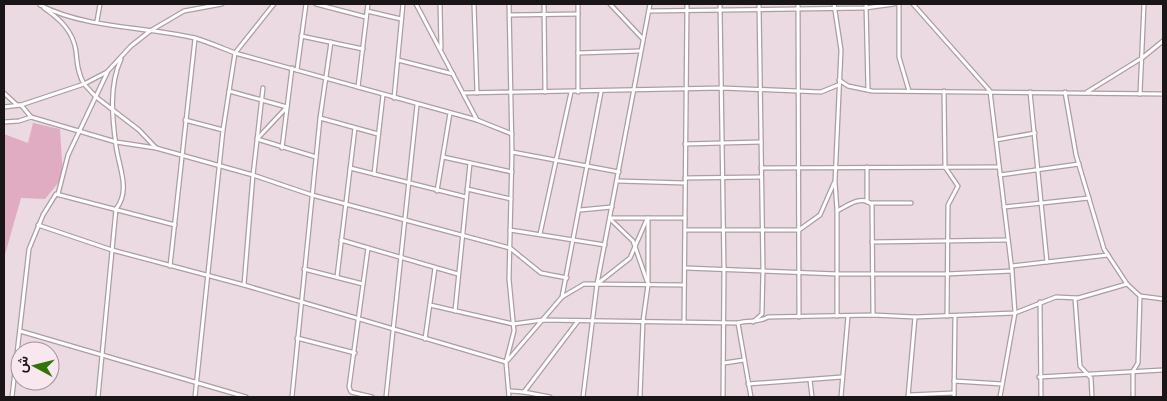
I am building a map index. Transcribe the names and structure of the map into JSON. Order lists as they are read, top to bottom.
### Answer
{
  "north": "left"
}
